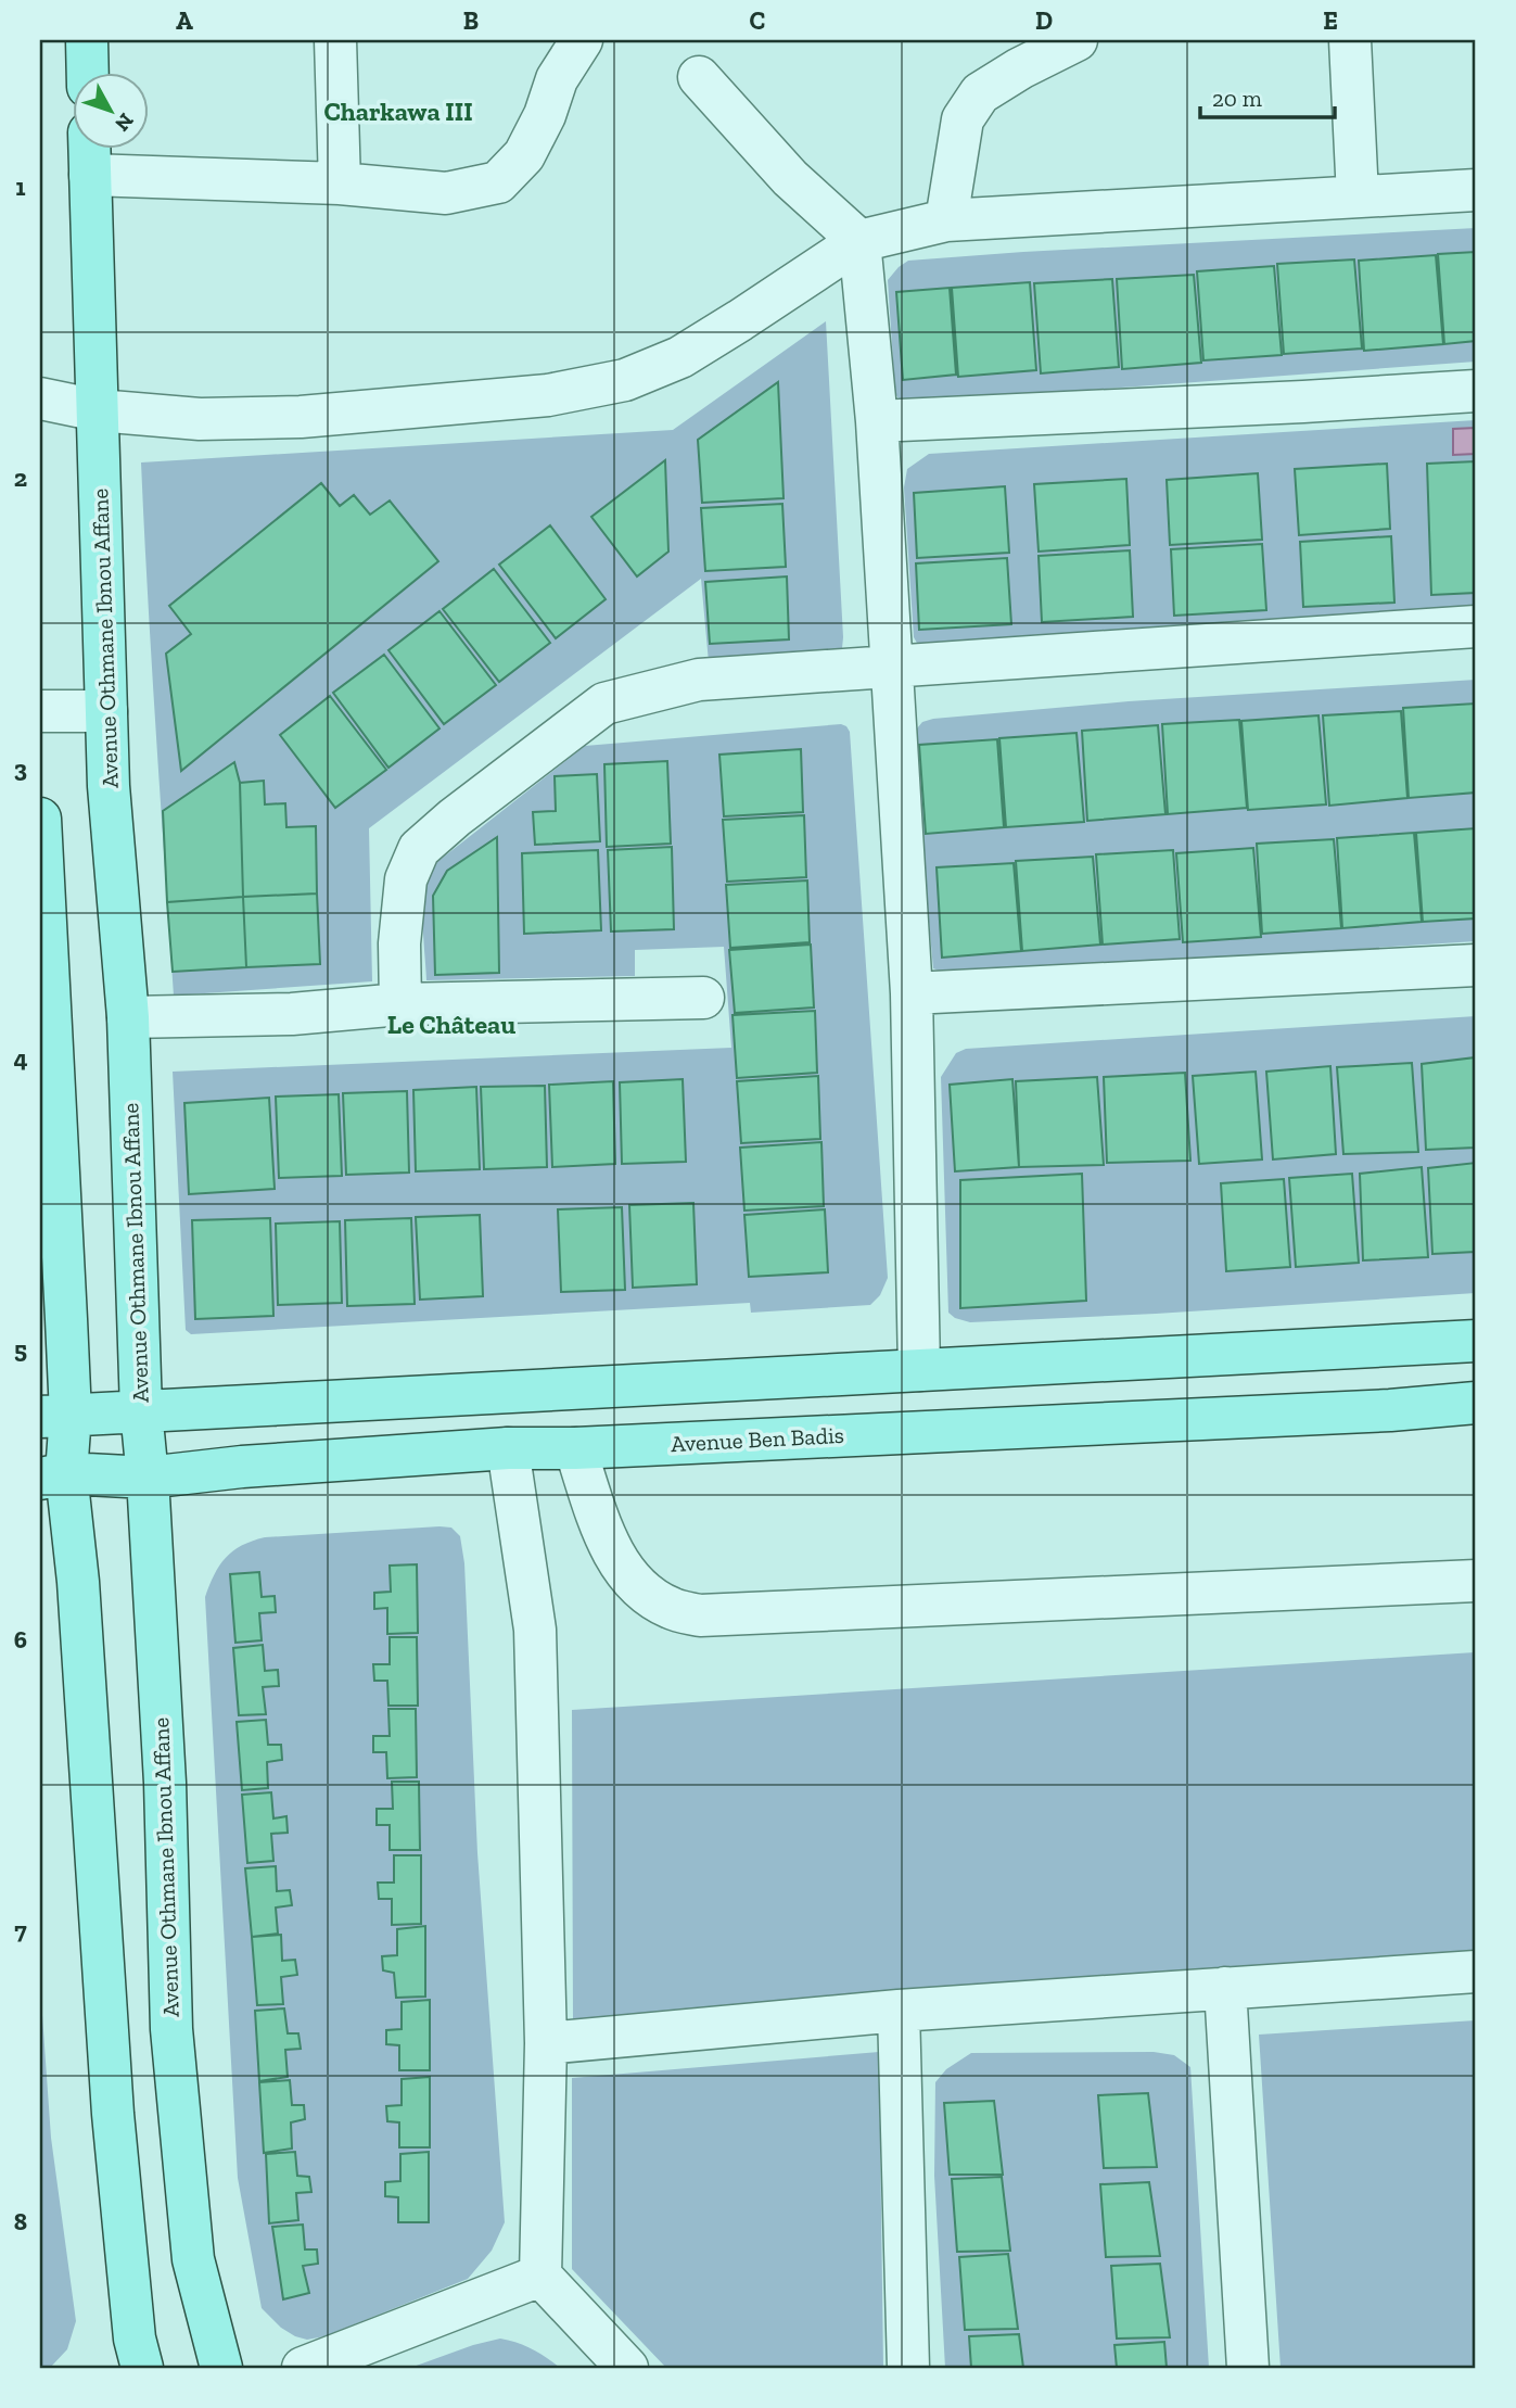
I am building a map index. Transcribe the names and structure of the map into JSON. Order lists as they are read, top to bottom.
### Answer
{
  "streets": {
    "main road": ["Avenue Othmane Ibnou Affane", "Avenue Ben Badis"]
  },
  "crossings": [
    ["Avenue Othmane Ibnou Affane", "Avenue Ben Badis"]
  ],
  "districts": ["Charkawa III", "Le Château"],
  "scale_bar": "20 m",
  "north": "bottom right",
  "grid": {
    "columns": [
      "A",
      "B",
      "C",
      "D",
      "E"
    ],
    "rows": [
      "1",
      "2",
      "3",
      "4",
      "5",
      "6",
      "7",
      "8"
    ]
  }
}
